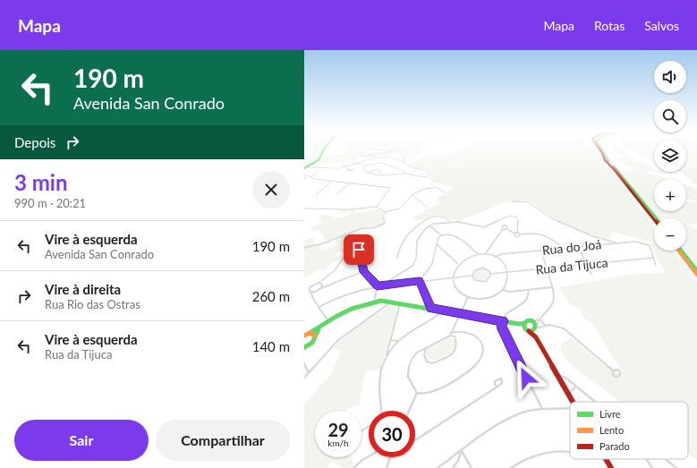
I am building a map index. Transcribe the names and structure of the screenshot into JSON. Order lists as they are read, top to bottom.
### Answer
{
  "streets": {
    "street": ["Rua do Joá", "Rua da Tijuca"]
  },
  "crossings": [
    ["Rua do Joá", "Rua da Tijuca"]
  ],
  "legend": ["Livre", "Lento", "Parado"],
  "page": {
    "header": "Mapa",
    "nav": ["Mapa", "Rotas", "Salvos"],
    "turn": ["190 m", "Avenida San Conrado"],
    "map_buttons": ["+", "−"],
    "then": "Depois",
    "heading": ["3 min", "990 m · 20:21"],
    "list": [
      {
        "name": "Vire à esquerda",
        "note": "Avenida San Conrado",
        "value": "190 m"
      },
      {
        "name": "Vire à direita",
        "note": "Rua Rio das Ostras",
        "value": "260 m"
      },
      {
        "name": "Vire à esquerda",
        "note": "Rua da Tijuca",
        "value": "140 m"
      }
    ],
    "speed": "29 km/h",
    "limit": "30",
    "buttons": ["Sair", "Compartilhar"]
  }
}
